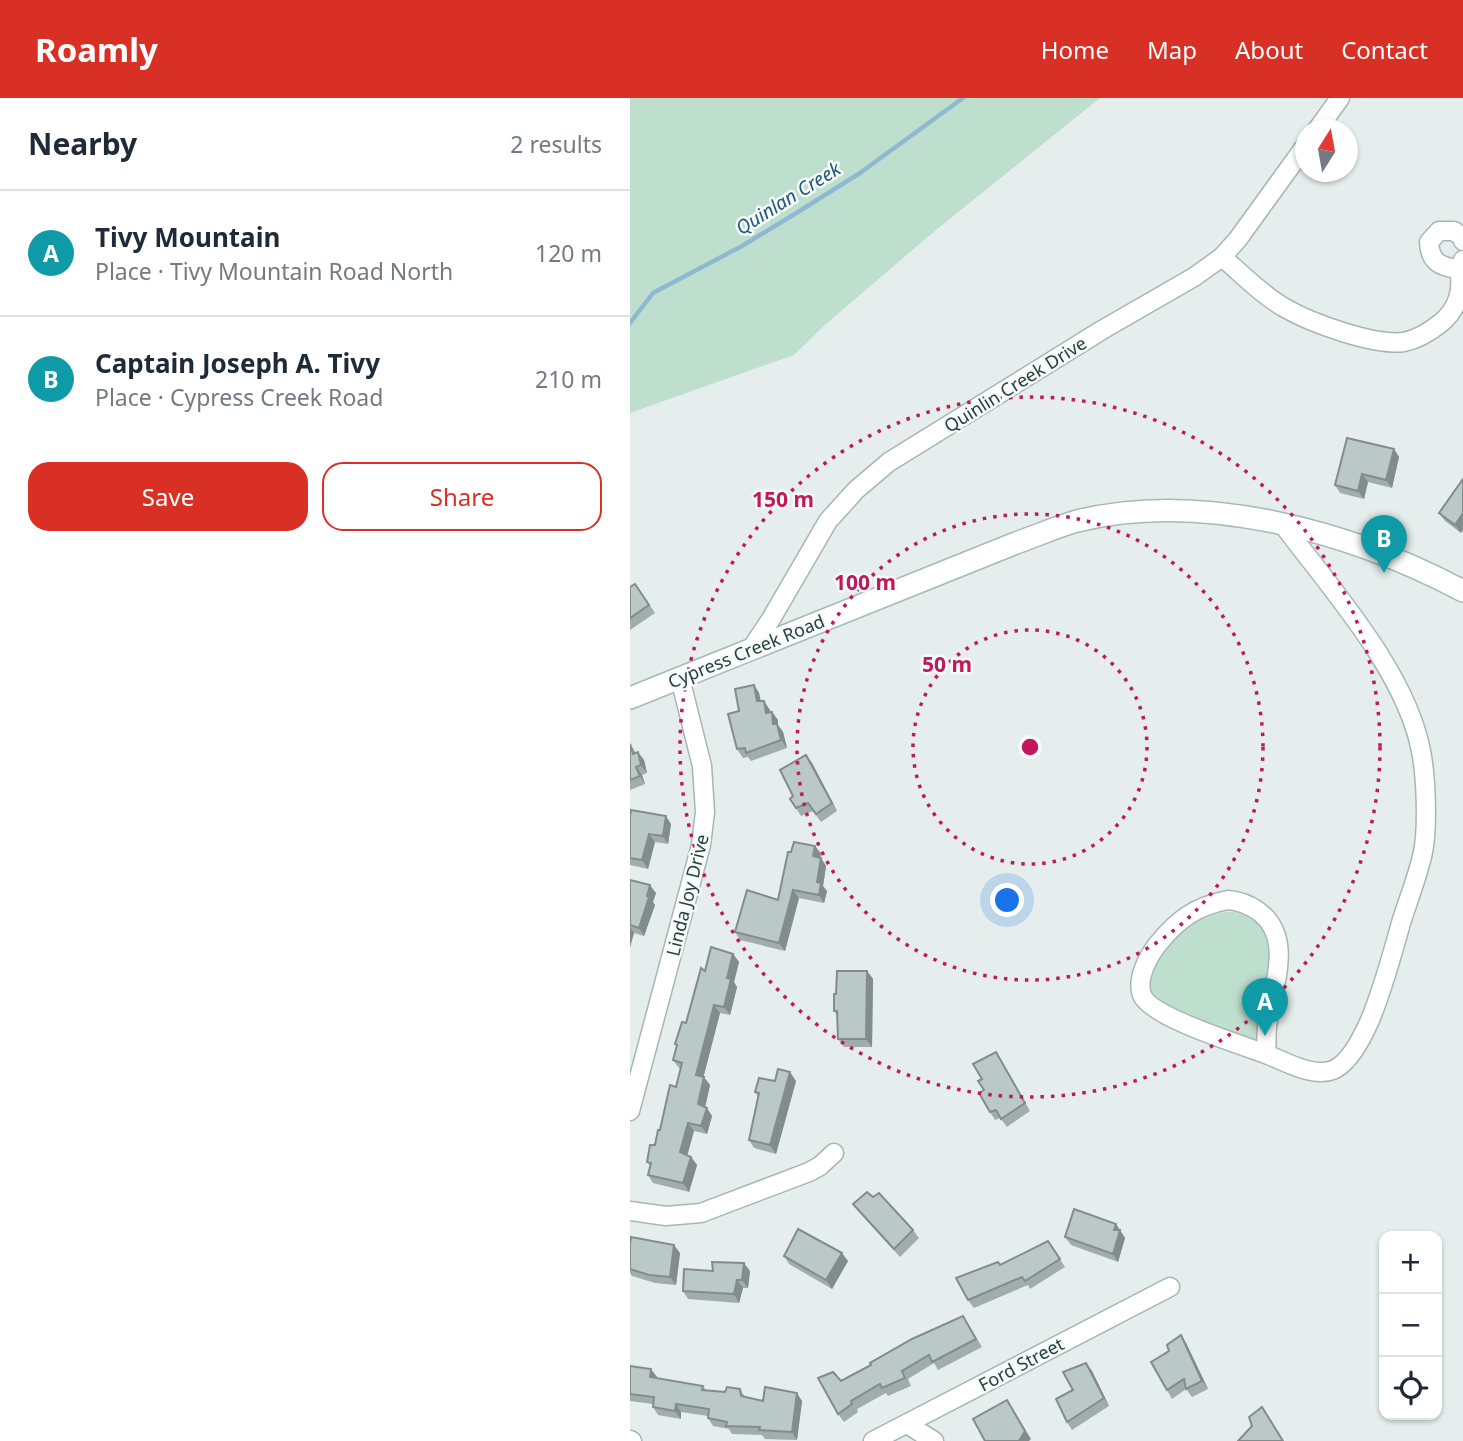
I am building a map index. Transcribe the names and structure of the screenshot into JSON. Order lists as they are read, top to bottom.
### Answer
{
  "streets": {
    "main road": ["Cypress Creek Road"],
    "street": ["Quinlin Creek Drive", "Linda Joy Drive", "Ford Street"]
  },
  "crossings": [
    ["Quinlin Creek Drive", "Cypress Creek Road"],
    ["Cypress Creek Road", "Linda Joy Drive"]
  ],
  "water": ["Quinlan Creek"],
  "north": "top",
  "page": {
    "header": "Roamly",
    "nav": [
      "Home",
      "Map",
      "About",
      "Contact"
    ],
    "heading": ["Nearby", "2 results"],
    "list": [
      {
        "mark": "A",
        "name": "Tivy Mountain",
        "note": "Place · Tivy Mountain Road North",
        "value": "120 m"
      },
      {
        "mark": "B",
        "name": "Captain Joseph A. Tivy",
        "note": "Place · Cypress Creek Road",
        "value": "210 m"
      }
    ],
    "buttons": ["Save", "Share"],
    "pins": ["B", "A"],
    "map_buttons": ["+", "−"]
  },
  "rings": ["150 m", "100 m", "50 m"]
}
